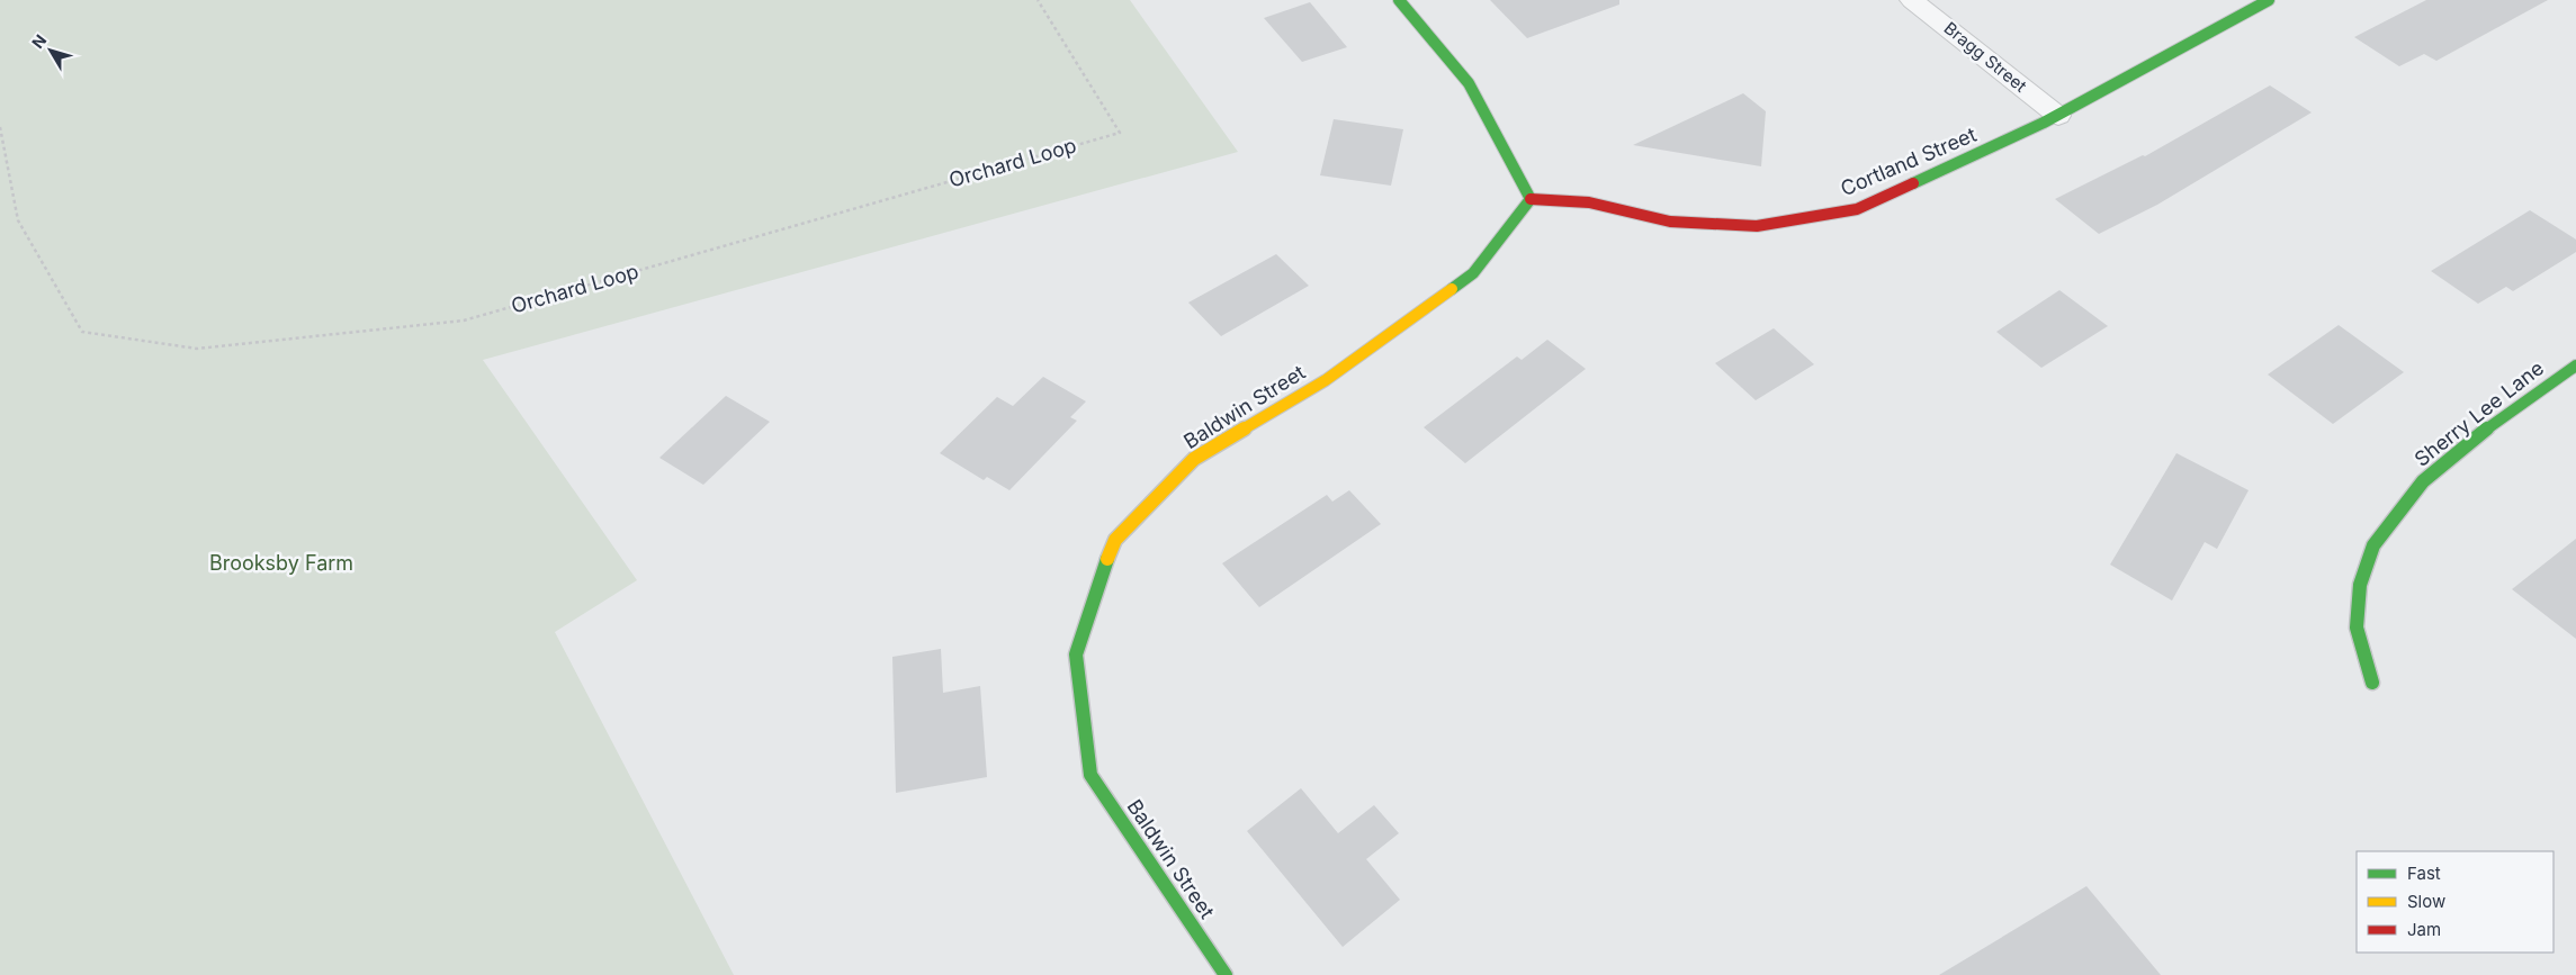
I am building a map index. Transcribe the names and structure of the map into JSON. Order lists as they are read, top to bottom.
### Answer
{
  "streets": {
    "street": [
      "Bragg Street",
      "Cortland Street",
      "Baldwin Street",
      "Sherry Lee Lane"
    ],
    "path": ["Orchard Loop"]
  },
  "crossings": [
    ["Bragg Street", "Cortland Street"],
    ["Cortland Street", "Baldwin Street"]
  ],
  "parks": ["Brooksby Farm"],
  "legend": ["Fast", "Slow", "Jam"],
  "north": "top left"
}
